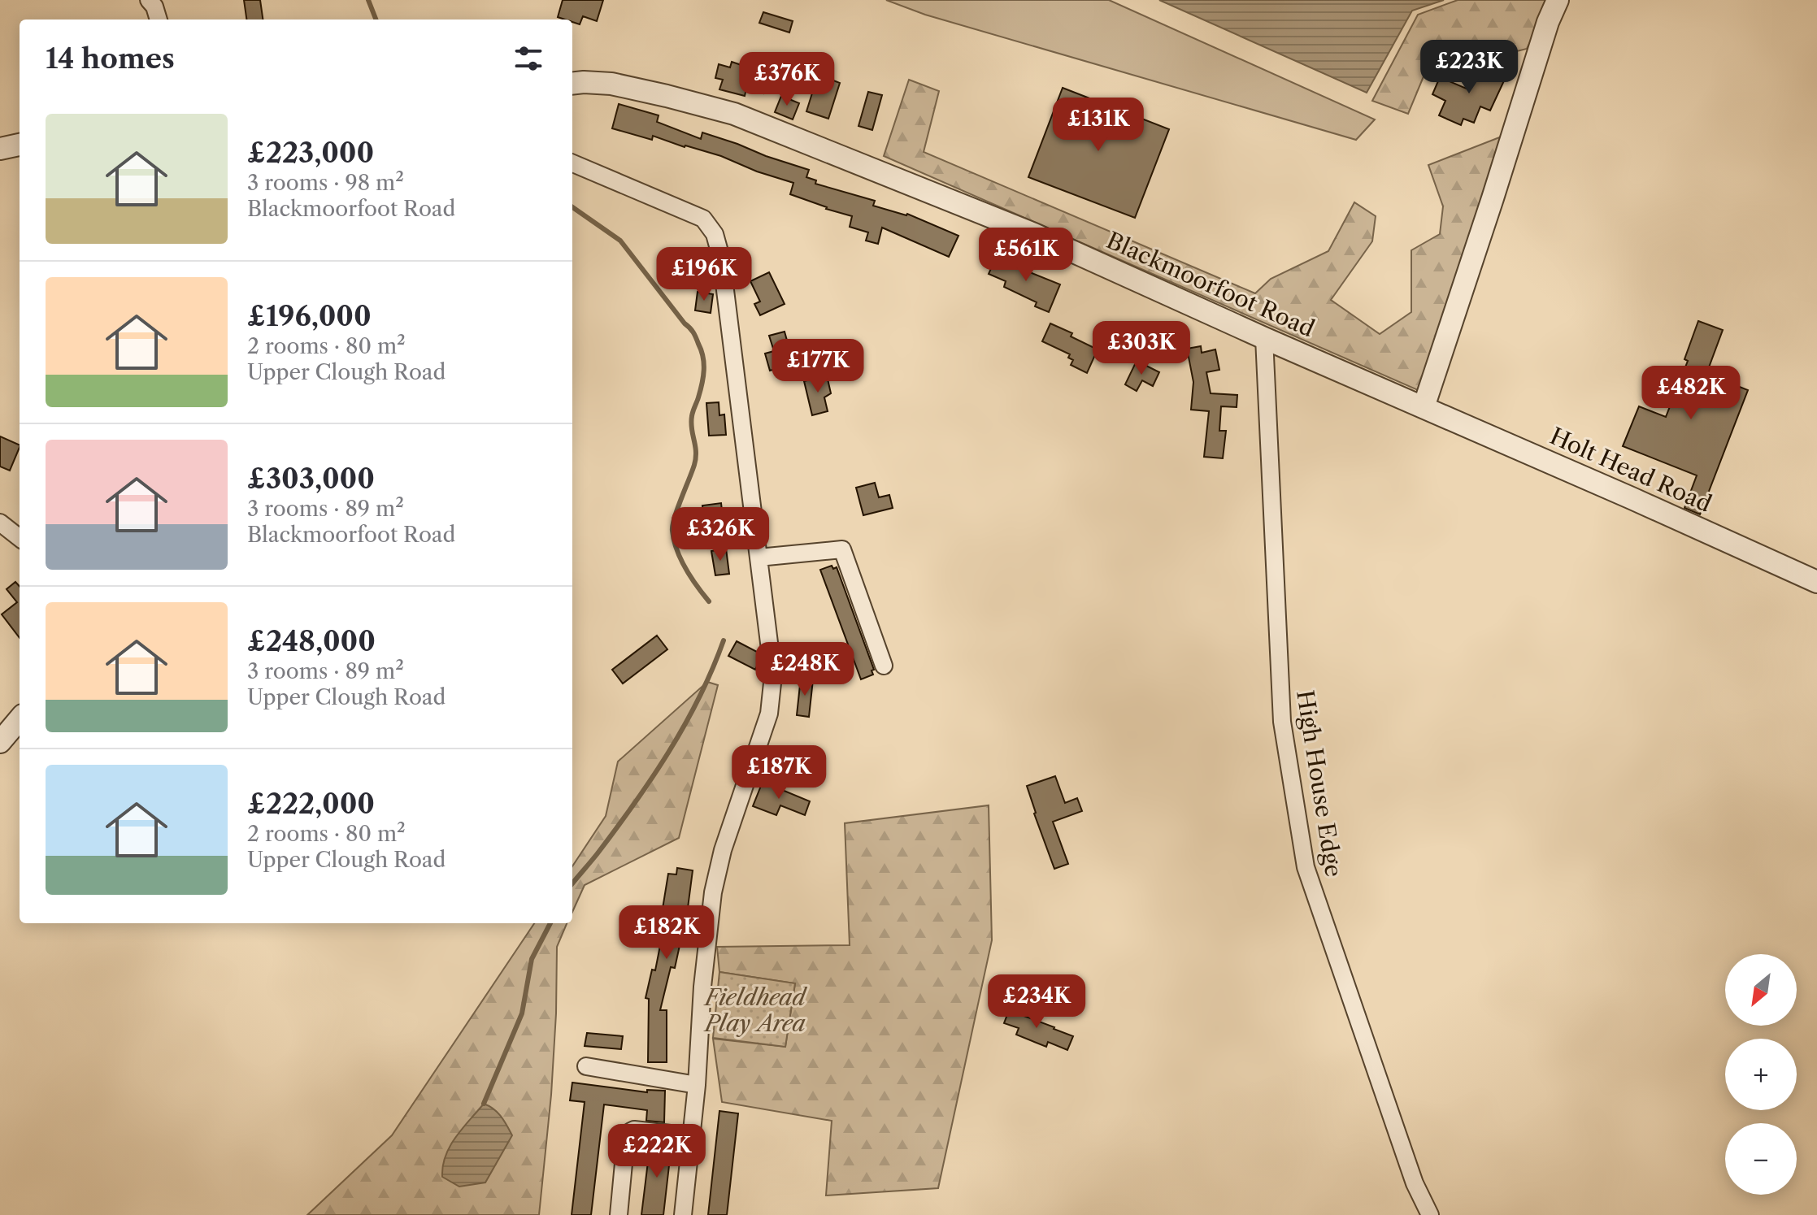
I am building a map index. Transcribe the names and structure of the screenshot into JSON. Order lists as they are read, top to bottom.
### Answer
{
  "streets": {
    "street": ["Blackmoorfoot Road", "Holt Head Road", "High House Edge"]
  },
  "crossings": [
    ["Blackmoorfoot Road", "Holt Head Road"],
    ["Blackmoorfoot Road", "High House Edge"]
  ],
  "parks": ["Fieldhead Play Area"],
  "north": "bottom left",
  "page": {
    "heading": "14 homes",
    "price": [
      "£223K",
      "£376K",
      "£131K",
      "£561K",
      "£196K",
      "£303K",
      "£177K",
      "£482K",
      "£326K",
      "£248K",
      "£187K",
      "£182K",
      "£234K",
      "£222K"
    ],
    "list": [
      {
        "name": "£223,000",
        "note": "3 rooms · 98 m² · Blackmoorfoot Road"
      },
      {
        "name": "£196,000",
        "note": "2 rooms · 80 m² · Upper Clough Road"
      },
      {
        "name": "£303,000",
        "note": "3 rooms · 89 m² · Blackmoorfoot Road"
      },
      {
        "name": "£248,000",
        "note": "3 rooms · 89 m² · Upper Clough Road"
      },
      {
        "name": "£222,000",
        "note": "2 rooms · 80 m² · Upper Clough Road"
      }
    ],
    "map_buttons": ["+", "−"]
  }
}
